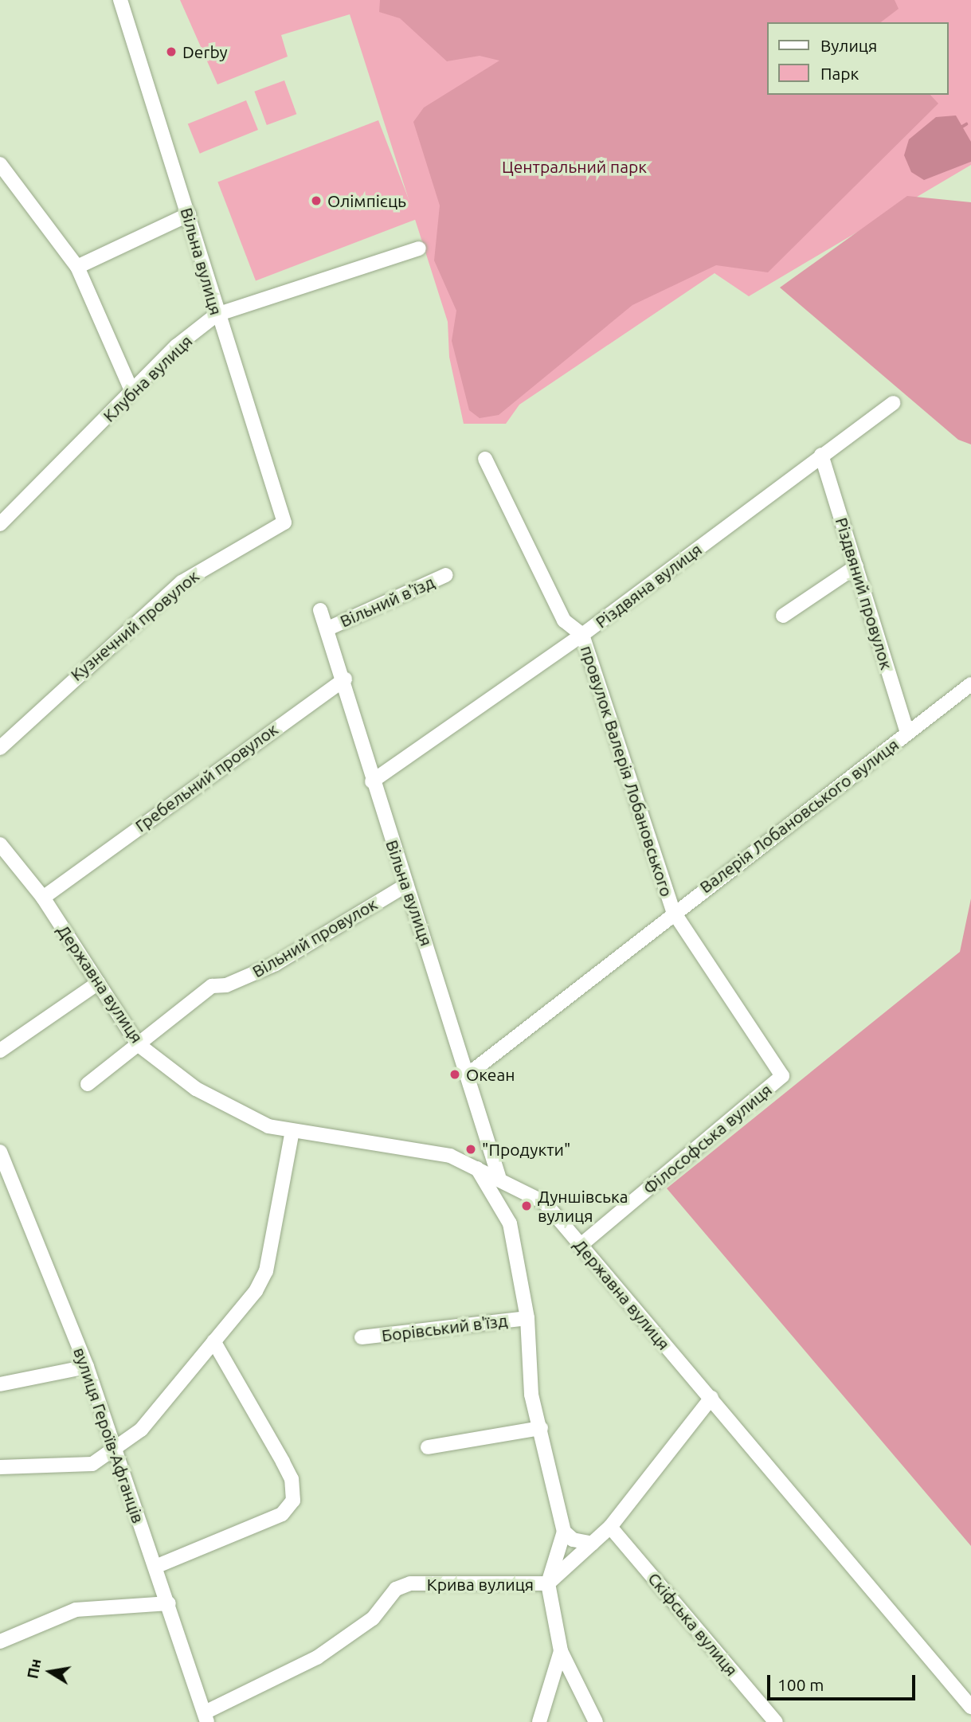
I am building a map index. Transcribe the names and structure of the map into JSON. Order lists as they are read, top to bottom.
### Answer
{
  "streets": {
    "street": [
      "Вільна вулиця",
      "Клубна вулиця",
      "Різдвяна вулиця",
      "Різдвяний провулок",
      "Вільний в'їзд",
      "Кузнечний провулок",
      "провулок Валерія Лобановського",
      "Гребельний провулок",
      "Валерія Лобановського вулиця",
      "Вільний провулок",
      "Державна вулиця",
      "Філософська вулиця",
      "Борівський в'їзд",
      "вулиця Героїв-Афганців",
      "Крива вулиця",
      "Скіфська вулиця"
    ]
  },
  "crossings": [
    ["Вільна вулиця", "Клубна вулиця"],
    ["Вільна вулиця", "Різдвяна вулиця"],
    ["Вільна вулиця", "Вільний в'їзд"],
    ["Вільна вулиця", "Кузнечний провулок"],
    ["Вільна вулиця", "Гребельний провулок"],
    ["Вільна вулиця", "Валерія Лобановського вулиця"],
    ["Вільна вулиця", "Вільний провулок"],
    ["Вільна вулиця", "Державна вулиця"],
    ["Різдвяна вулиця", "Різдвяний провулок"],
    ["Різдвяна вулиця", "провулок Валерія Лобановського"],
    ["Різдвяний провулок", "Валерія Лобановського вулиця"],
    ["провулок Валерія Лобановського", "Валерія Лобановського вулиця"],
    ["провулок Валерія Лобановського", "Філософська вулиця"],
    ["Гребельний провулок", "Державна вулиця"],
    ["Вільний провулок", "Державна вулиця"],
    ["Державна вулиця", "Філософська вулиця"],
    ["Державна вулиця", "Крива вулиця"],
    ["вулиця Героїв-Афганців", "Крива вулиця"],
    ["Крива вулиця", "Скіфська вулиця"]
  ],
  "parks": ["Центральний парк"],
  "places": [
    "Derby",
    "Олімпієць",
    "Океан",
    "\"Продукти\"",
    "Дуншівська вулиця"
  ],
  "legend": ["Вулиця", "Парк"],
  "scale_bar": "100 m",
  "north": "left"
}
